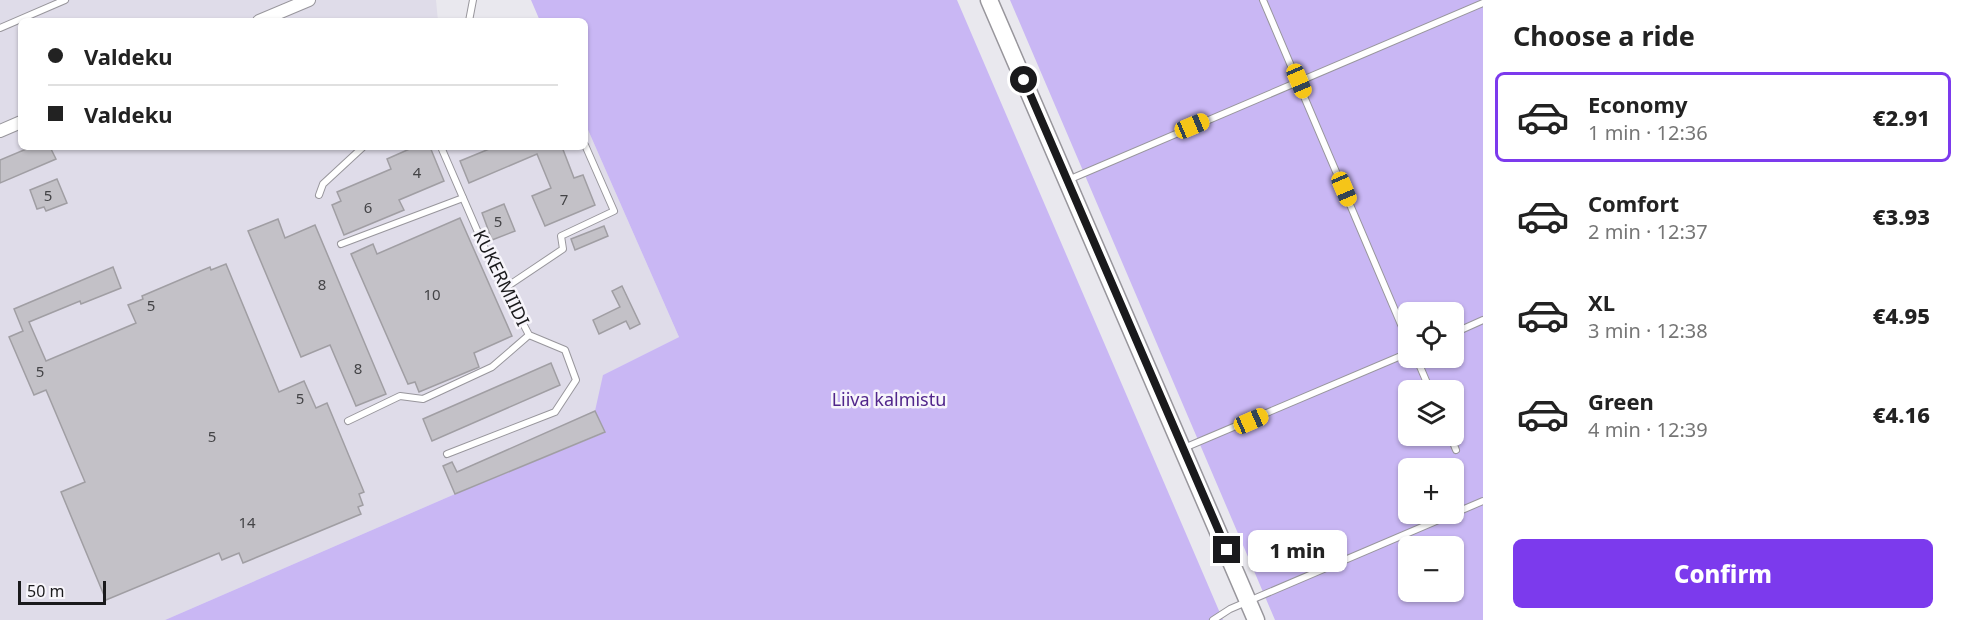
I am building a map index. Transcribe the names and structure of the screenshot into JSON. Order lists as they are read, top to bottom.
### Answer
{
  "streets": {
    "lane": ["KUKERMIIDI"]
  },
  "parks": ["Liiva kalmistu"],
  "house_numbers": [
    "4",
    "5",
    "7",
    "6",
    "5",
    "8",
    "10",
    "5",
    "8",
    "5",
    "5",
    "5",
    "14"
  ],
  "scale_bar": "50 m",
  "page": {
    "heading": "Choose a ride",
    "banner": ["Valdeku", "Valdeku"],
    "list": [
      {
        "name": "Economy",
        "note": "1 min · 12:36",
        "value": "€2.91"
      },
      {
        "name": "Comfort",
        "note": "2 min · 12:37",
        "value": "€3.93"
      },
      {
        "name": "XL",
        "note": "3 min · 12:38",
        "value": "€4.95"
      },
      {
        "name": "Green",
        "note": "4 min · 12:39",
        "value": "€4.16"
      }
    ],
    "map_buttons": ["+", "−"],
    "buttons": "Confirm",
    "bubble": "1 min",
    "scale": "50 m"
  }
}
